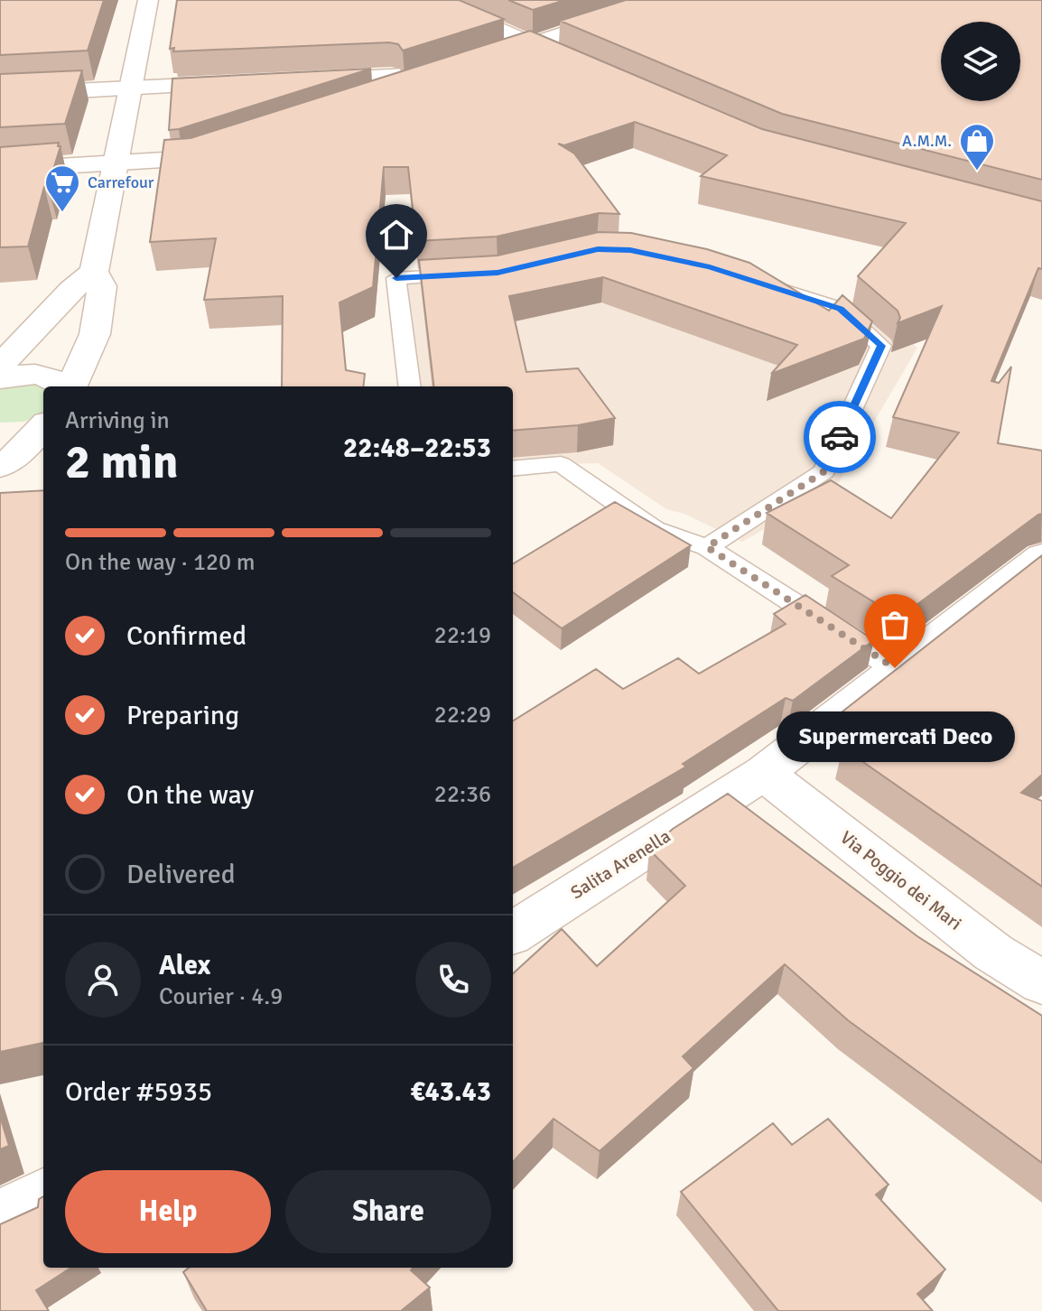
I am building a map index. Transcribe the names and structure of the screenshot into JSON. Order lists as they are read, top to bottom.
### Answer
{
  "streets": {
    "street": ["Salita Arenella", "Via Poggio dei Mari"]
  },
  "crossings": [
    ["Salita Arenella", "Via Poggio dei Mari"]
  ],
  "places": {
    "shop": ["A.M.M."],
    "supermarket": ["Carrefour"],
    "other": ["Supermercati Deco"]
  },
  "page": {
    "heading": ["2 min", "Arriving in", "22:48–22:53"],
    "panel": [
      "Alex",
      "Courier · 4.9",
      "Order #5935",
      "€43.43"
    ],
    "bar": "On the way · 120 m",
    "list": [
      ["Confirmed", "22:19"],
      ["Preparing", "22:29"],
      ["On the way", "22:36"],
      "Delivered"
    ],
    "bubble": "Supermercati Deco",
    "buttons": ["Help", "Share"]
  }
}
